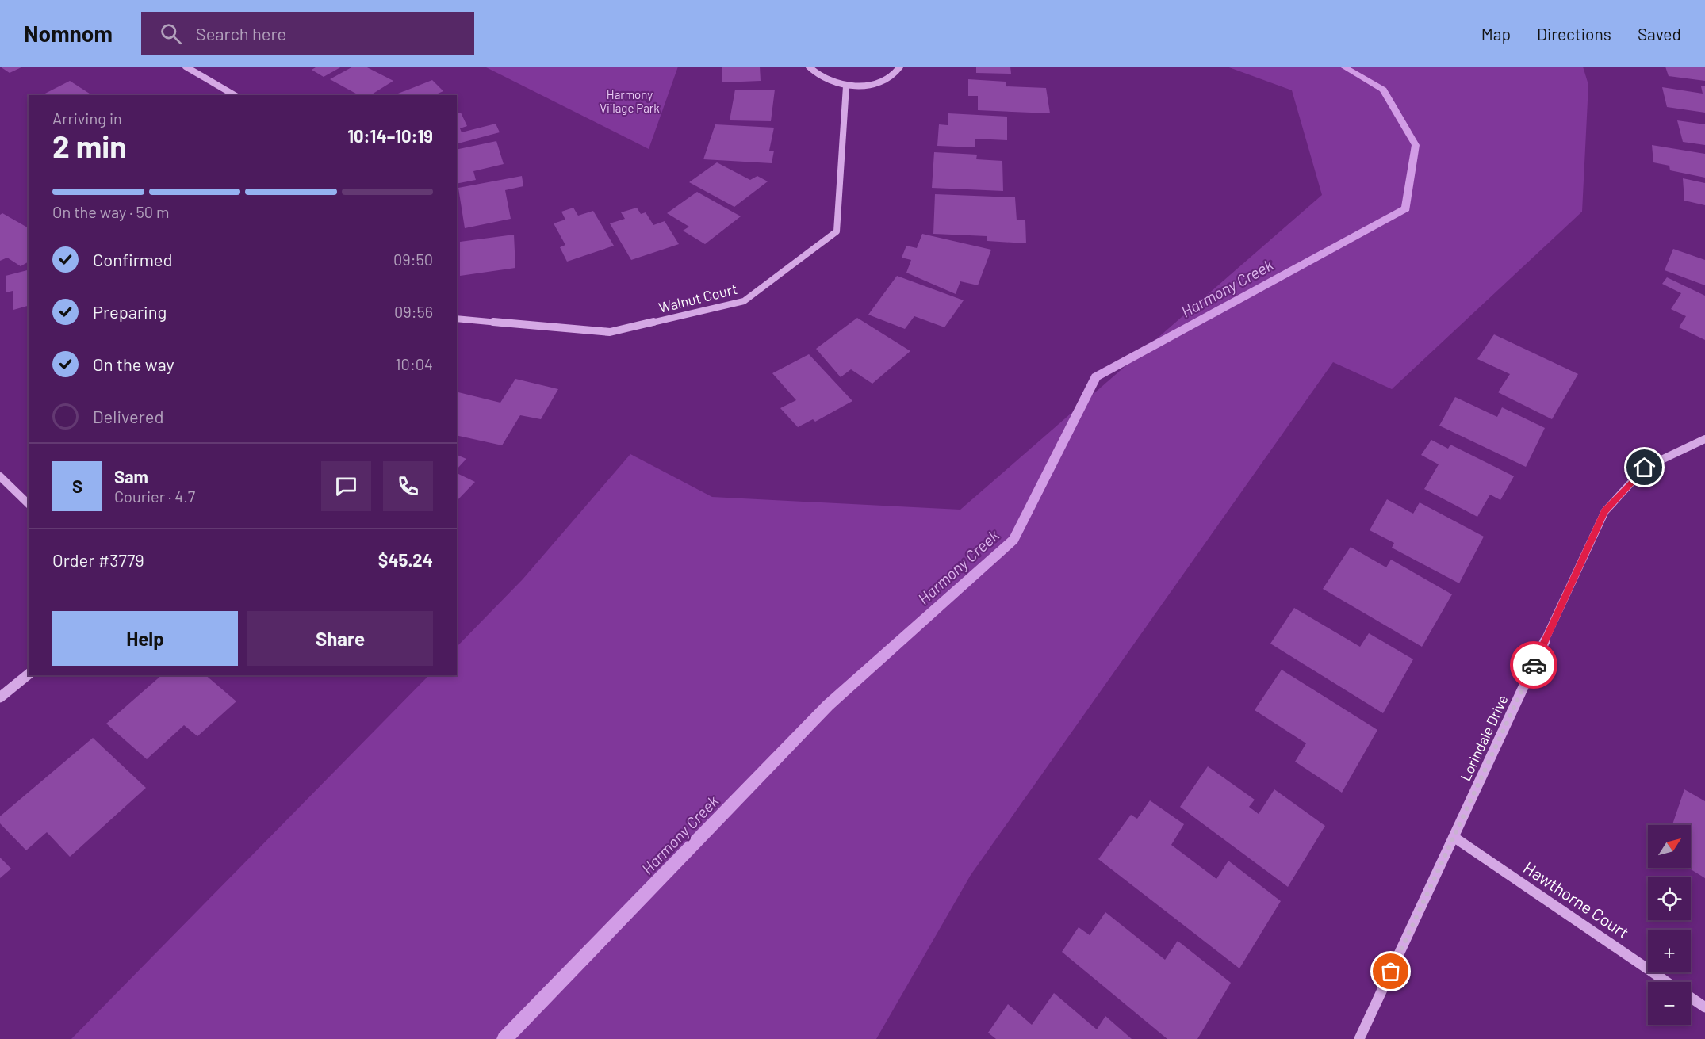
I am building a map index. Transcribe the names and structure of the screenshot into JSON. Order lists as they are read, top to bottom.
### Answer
{
  "streets": {
    "street": ["Walnut Court", "Lorindale Drive", "Hawthorne Court"]
  },
  "crossings": [
    ["Lorindale Drive", "Hawthorne Court"]
  ],
  "water": ["Harmony Creek"],
  "parks": ["Harmony Village Park"],
  "north": "top right",
  "page": {
    "header": "Nomnom",
    "search": "Search here",
    "nav": ["Map", "Directions", "Saved"],
    "heading": ["2 min", "Arriving in", "10:14–10:19"],
    "panel": [
      "Sam",
      "Courier · 4.7",
      "Order #3779",
      "$45.24"
    ],
    "bar": "On the way · 50 m",
    "list": [
      ["Confirmed", "09:50"],
      ["Preparing", "09:56"],
      ["On the way", "10:04"],
      "Delivered"
    ],
    "round": "S",
    "buttons": ["Help", "Share"],
    "map_buttons": ["+", "−"]
  }
}
